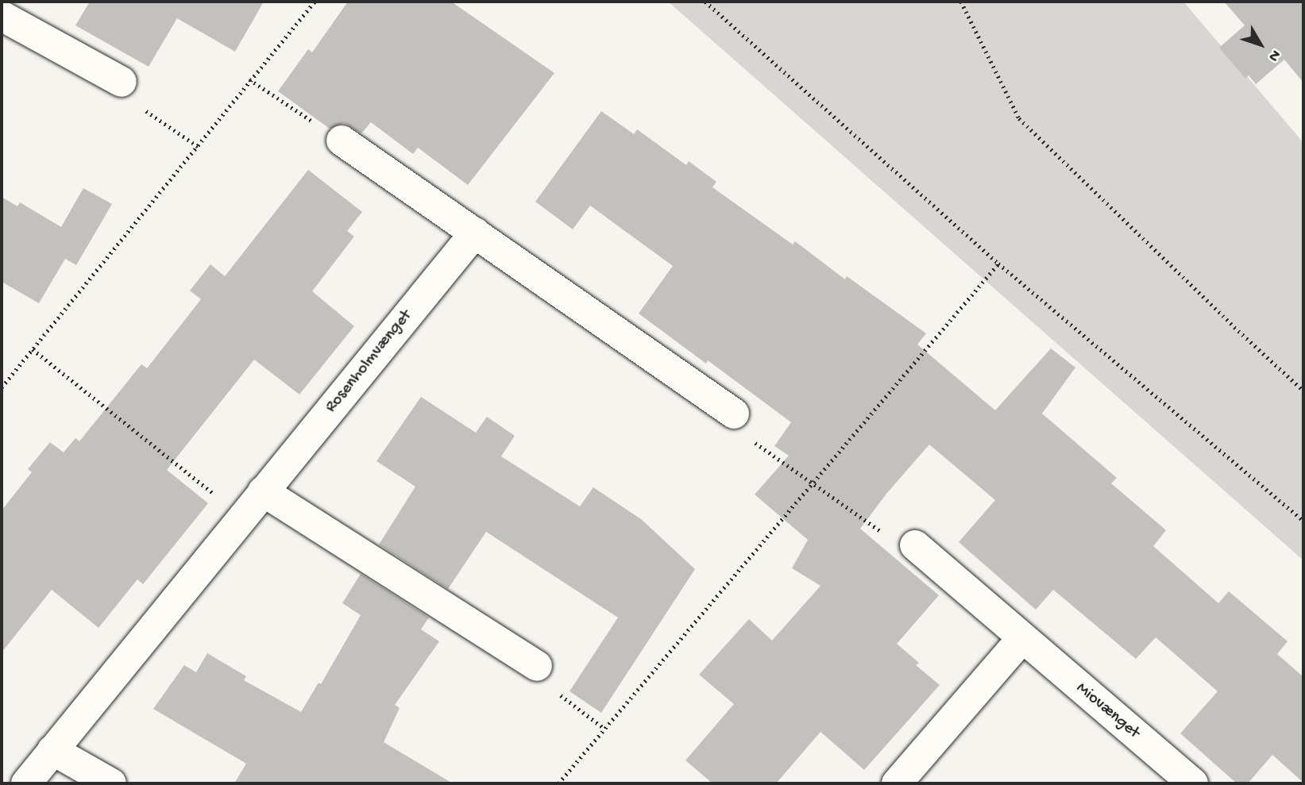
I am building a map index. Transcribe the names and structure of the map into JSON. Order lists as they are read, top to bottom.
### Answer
{
  "streets": {
    "street": ["Rosenholmvænget", "Miovænget"]
  },
  "north": "bottom right"
}
